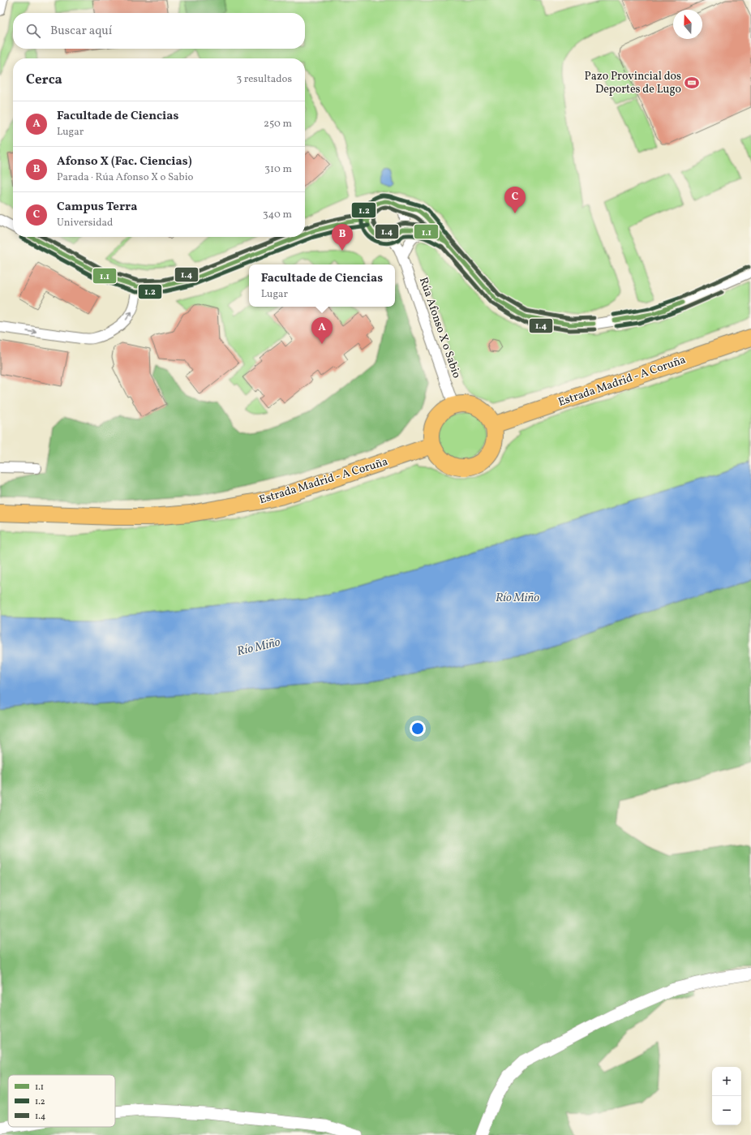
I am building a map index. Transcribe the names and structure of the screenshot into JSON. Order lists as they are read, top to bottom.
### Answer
{
  "streets": {
    "highway": ["Estrada Madrid - A Coruña"],
    "street": ["Rúa Afonso X o Sabio"]
  },
  "crossings": [
    ["Rúa Afonso X o Sabio", "Estrada Madrid - A Coruña"]
  ],
  "water": ["Río Miño"],
  "places": {
    "sports": ["Pazo Provincial dos Deportes de Lugo"]
  },
  "lines": ["transit line 1.2", "transit line 1.1", "transit line 1.4"],
  "legend": ["1.1", "1.2", "1.4"],
  "north": "top",
  "page": {
    "search": "Buscar aquí",
    "heading": ["Cerca", "3 resultados"],
    "list": [
      {
        "mark": "A",
        "name": "Facultade de Ciencias",
        "note": "Lugar",
        "value": "250 m"
      },
      {
        "mark": "B",
        "name": "Afonso X (Fac. Ciencias)",
        "note": "Parada · Rúa Afonso X o Sabio",
        "value": "310 m"
      },
      {
        "mark": "C",
        "name": "Campus Terra",
        "note": "Universidad",
        "value": "340 m"
      }
    ],
    "pins": ["C", "B", "A"],
    "popup": ["Facultade de Ciencias", "Lugar"],
    "map_buttons": ["+", "−"]
  }
}
